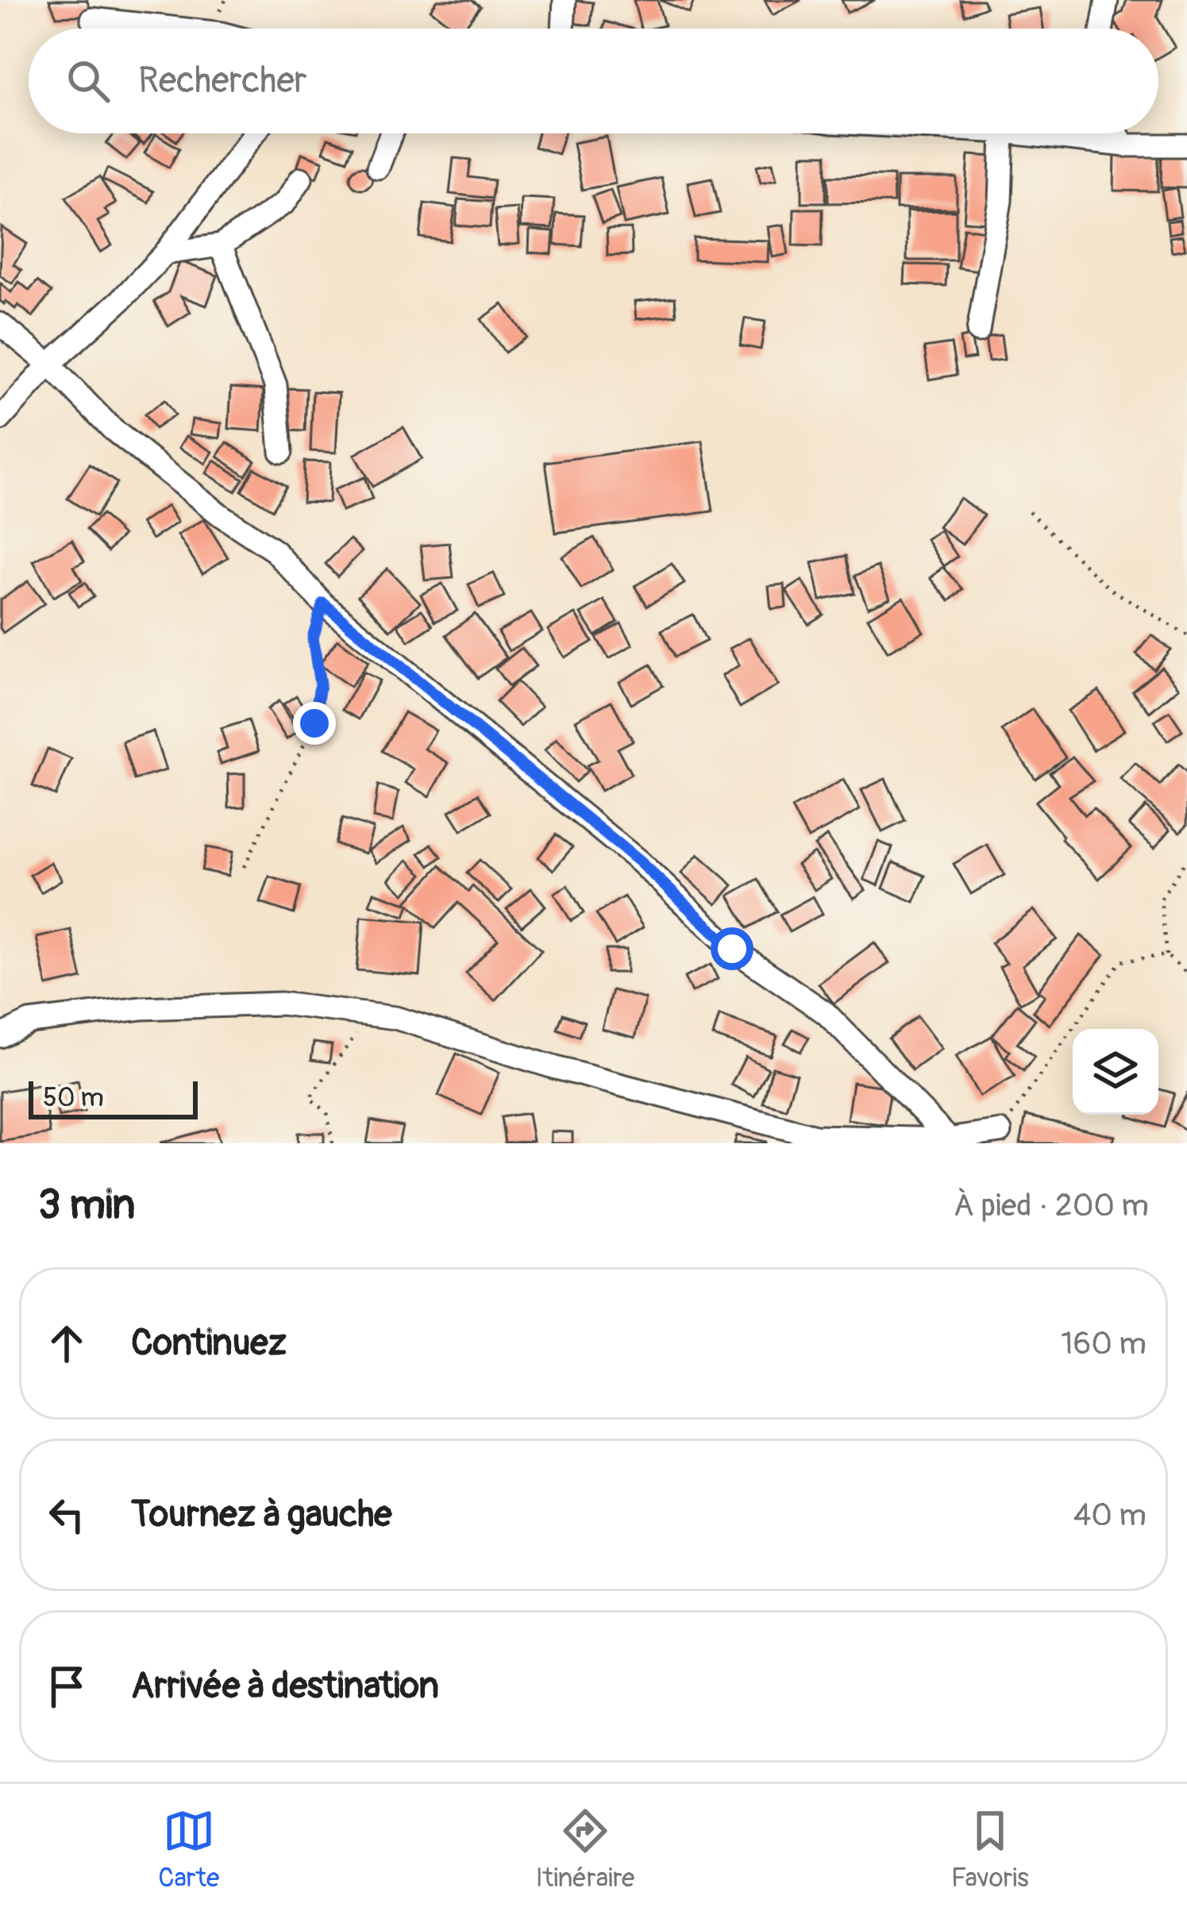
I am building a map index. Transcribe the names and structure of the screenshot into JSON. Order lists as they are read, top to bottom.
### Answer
{
  "scale_bar": "50 m",
  "page": {
    "search": "Rechercher",
    "scale": "50 m",
    "heading": ["3 min", "À pied · 200 m"],
    "list": [
      ["Continuez", "160 m"],
      ["Tournez à gauche", "40 m"],
      "Arrivée à destination"
    ],
    "nav": ["Carte", "Itinéraire", "Favoris"]
  }
}
